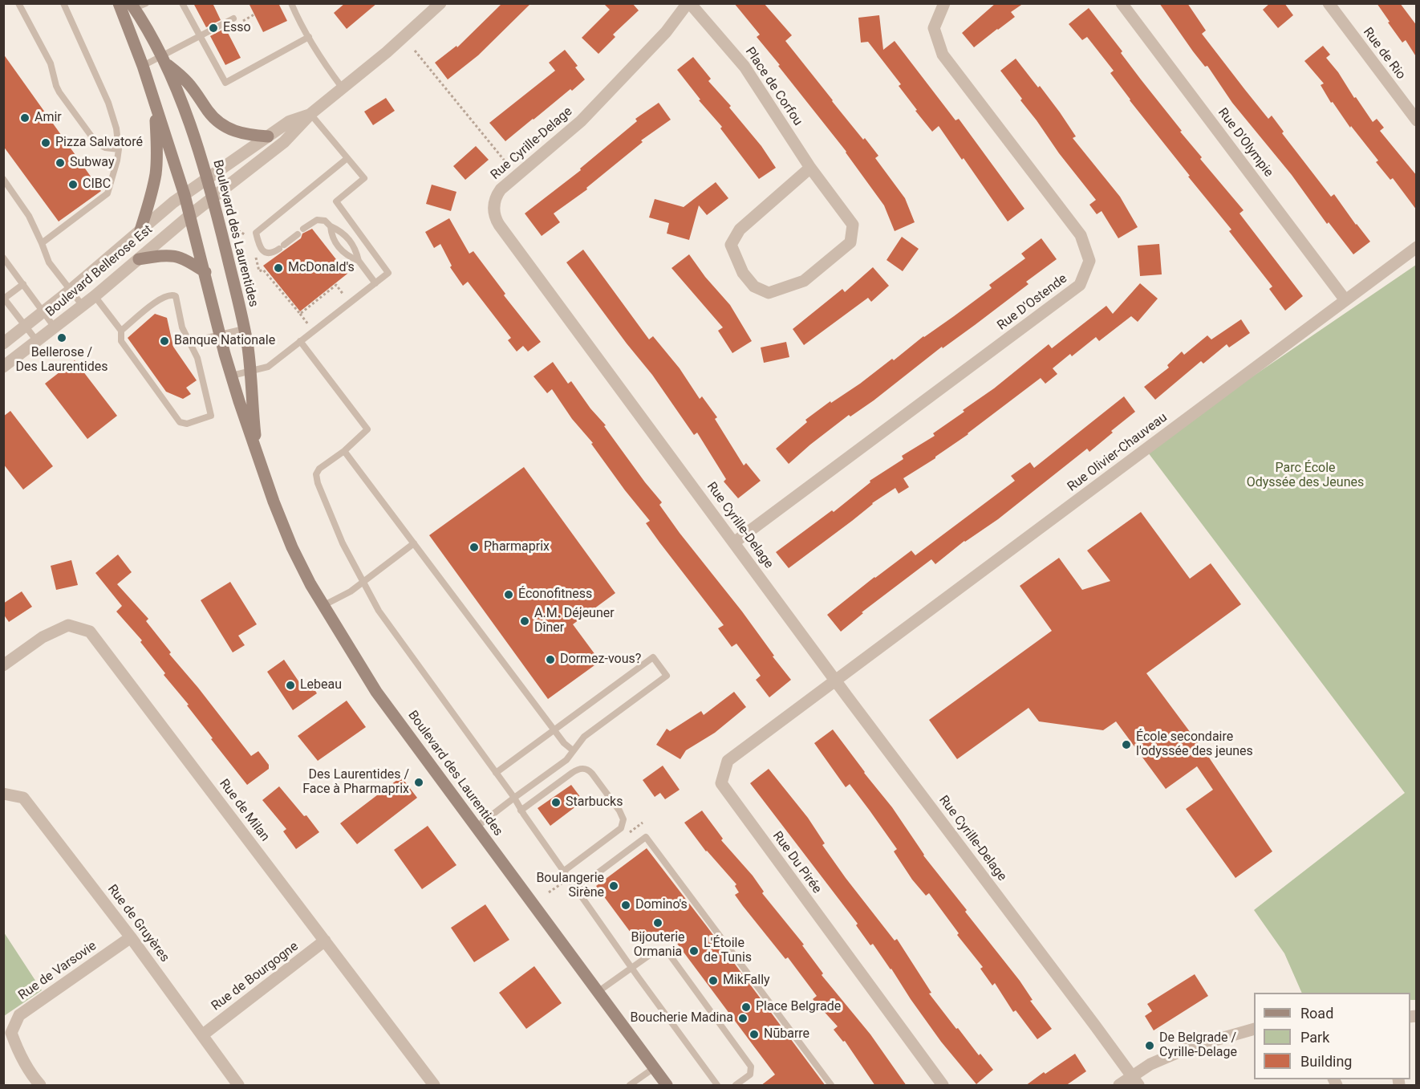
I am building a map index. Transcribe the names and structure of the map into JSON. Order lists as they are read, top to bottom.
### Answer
{
  "streets": {
    "main road": ["Boulevard des Laurentides"],
    "street": [
      "Rue de Rio",
      "Place de Corfou",
      "Rue D'Olympie",
      "Rue Cyrille-Delage",
      "Boulevard Bellerose Est",
      "Rue D'Ostende",
      "Rue Olivier-Chauveau",
      "Rue de Milan",
      "Rue Du Pirée",
      "Rue de Gruyères",
      "Rue de Varsovie",
      "Rue de Bourgogne"
    ]
  },
  "crossings": [
    ["Place de Corfou", "Rue Cyrille-Delage"],
    ["Rue D'Olympie", "Rue Olivier-Chauveau"],
    ["Rue Cyrille-Delage", "Rue D'Ostende"],
    ["Rue Cyrille-Delage", "Rue Olivier-Chauveau"],
    ["Rue Cyrille-Delage", "Rue Du Pirée"],
    ["Boulevard des Laurentides", "Boulevard Bellerose Est"],
    ["Rue Olivier-Chauveau", "Rue Du Pirée"],
    ["Rue de Milan", "Rue de Bourgogne"],
    ["Rue de Gruyères", "Rue de Varsovie"],
    ["Rue de Gruyères", "Rue de Bourgogne"]
  ],
  "parks": ["Parc École Odyssée des Jeunes"],
  "places": [
    "Esso",
    "Amir",
    "Pizza Salvatoré",
    "Subway",
    "CIBC",
    "McDonald's",
    "Bellerose / Des Laurentides",
    "Banque Nationale",
    "Pharmaprix",
    "Éconofitness",
    "A.M. Déjeuner Dîner",
    "Dormez-vous?",
    "Lebeau",
    "École secondaire l'odyssée des jeunes",
    "Des Laurentides / Face à Pharmaprix",
    "Starbucks",
    "Boulangerie Sirène",
    "Domino's",
    "Bijouterie Ormania",
    "L'Étoile de Tunis",
    "MikFally",
    "Place Belgrade",
    "Boucherie Madina",
    "Nūbarre",
    "De Belgrade / Cyrille-Delage"
  ],
  "legend": ["Road", "Park", "Building"]
}
